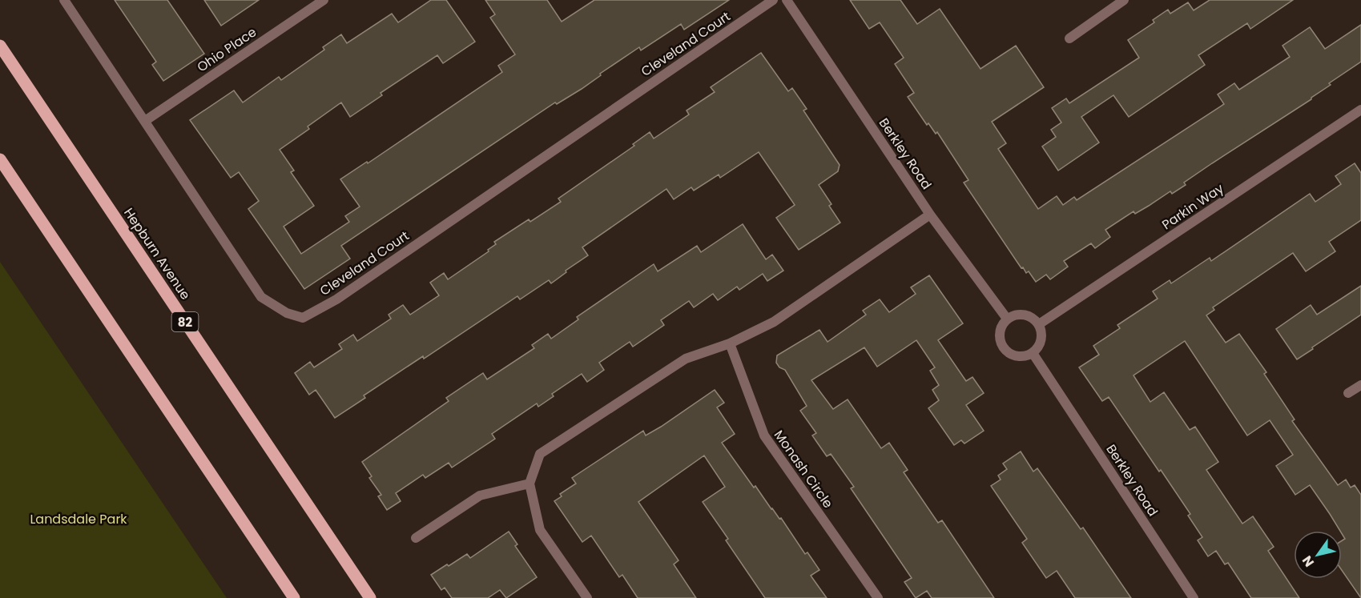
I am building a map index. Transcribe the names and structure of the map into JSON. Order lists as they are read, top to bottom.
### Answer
{
  "streets": {
    "main road": ["Hepburn Avenue", "82"],
    "street": [
      "Cleveland Court",
      "Ohio Place",
      "Berkley Road",
      "Parkin Way",
      "Monash Circle"
    ]
  },
  "crossings": [
    ["Cleveland Court", "Ohio Place"],
    ["Berkley Road", "Parkin Way"]
  ],
  "parks": ["Landsdale Park"],
  "north": "bottom left"
}
